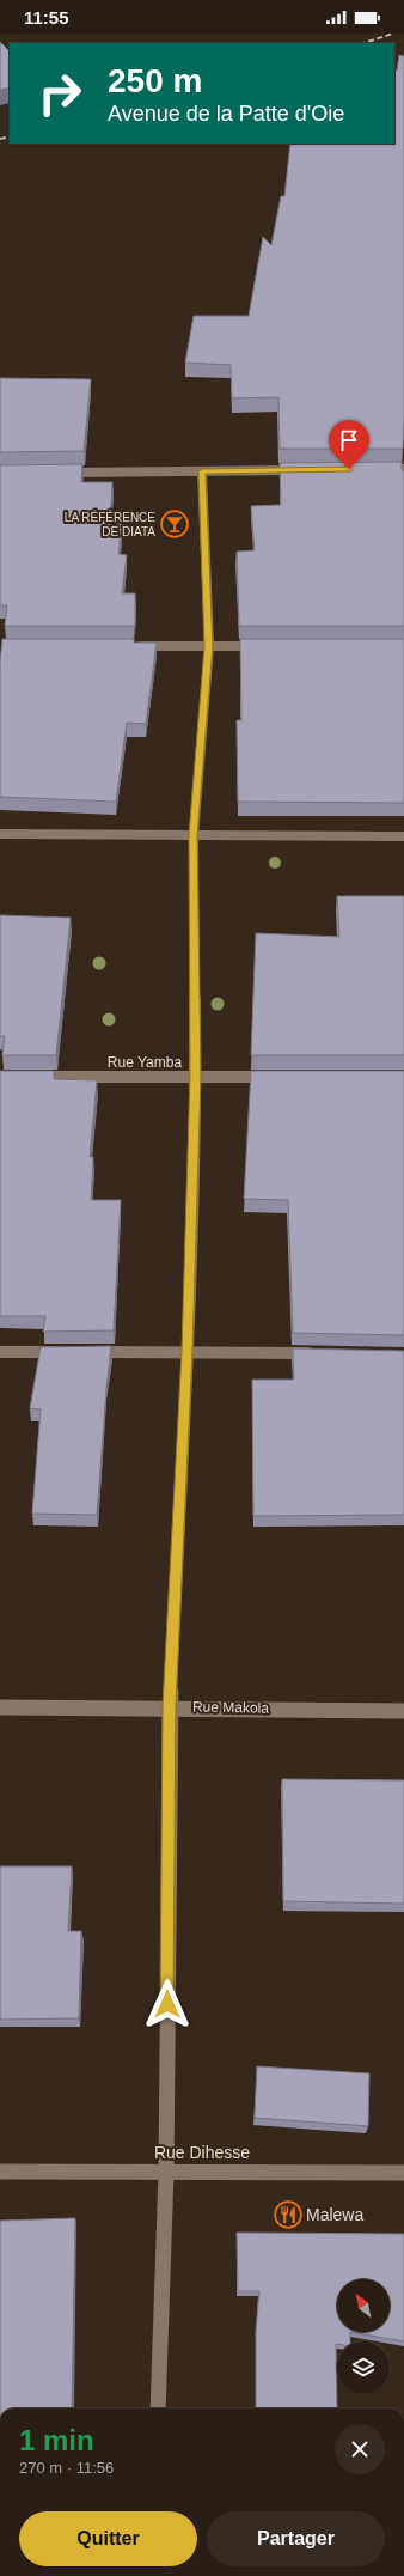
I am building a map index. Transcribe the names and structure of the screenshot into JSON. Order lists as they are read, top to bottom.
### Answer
{
  "streets": {
    "street": ["Rue Yamba", "Rue Makola", "Rue Dihesse"]
  },
  "places": {
    "bar": ["LA RÉFÉRENCE DE DIATA"],
    "restaurant": ["Malewa"]
  },
  "north": "top left",
  "page": {
    "status": "11:55",
    "turn": ["250 m", "Avenue de la Patte d'Oie"],
    "heading": ["1 min", "270 m · 11:56"],
    "buttons": ["Quitter", "Partager"]
  }
}
